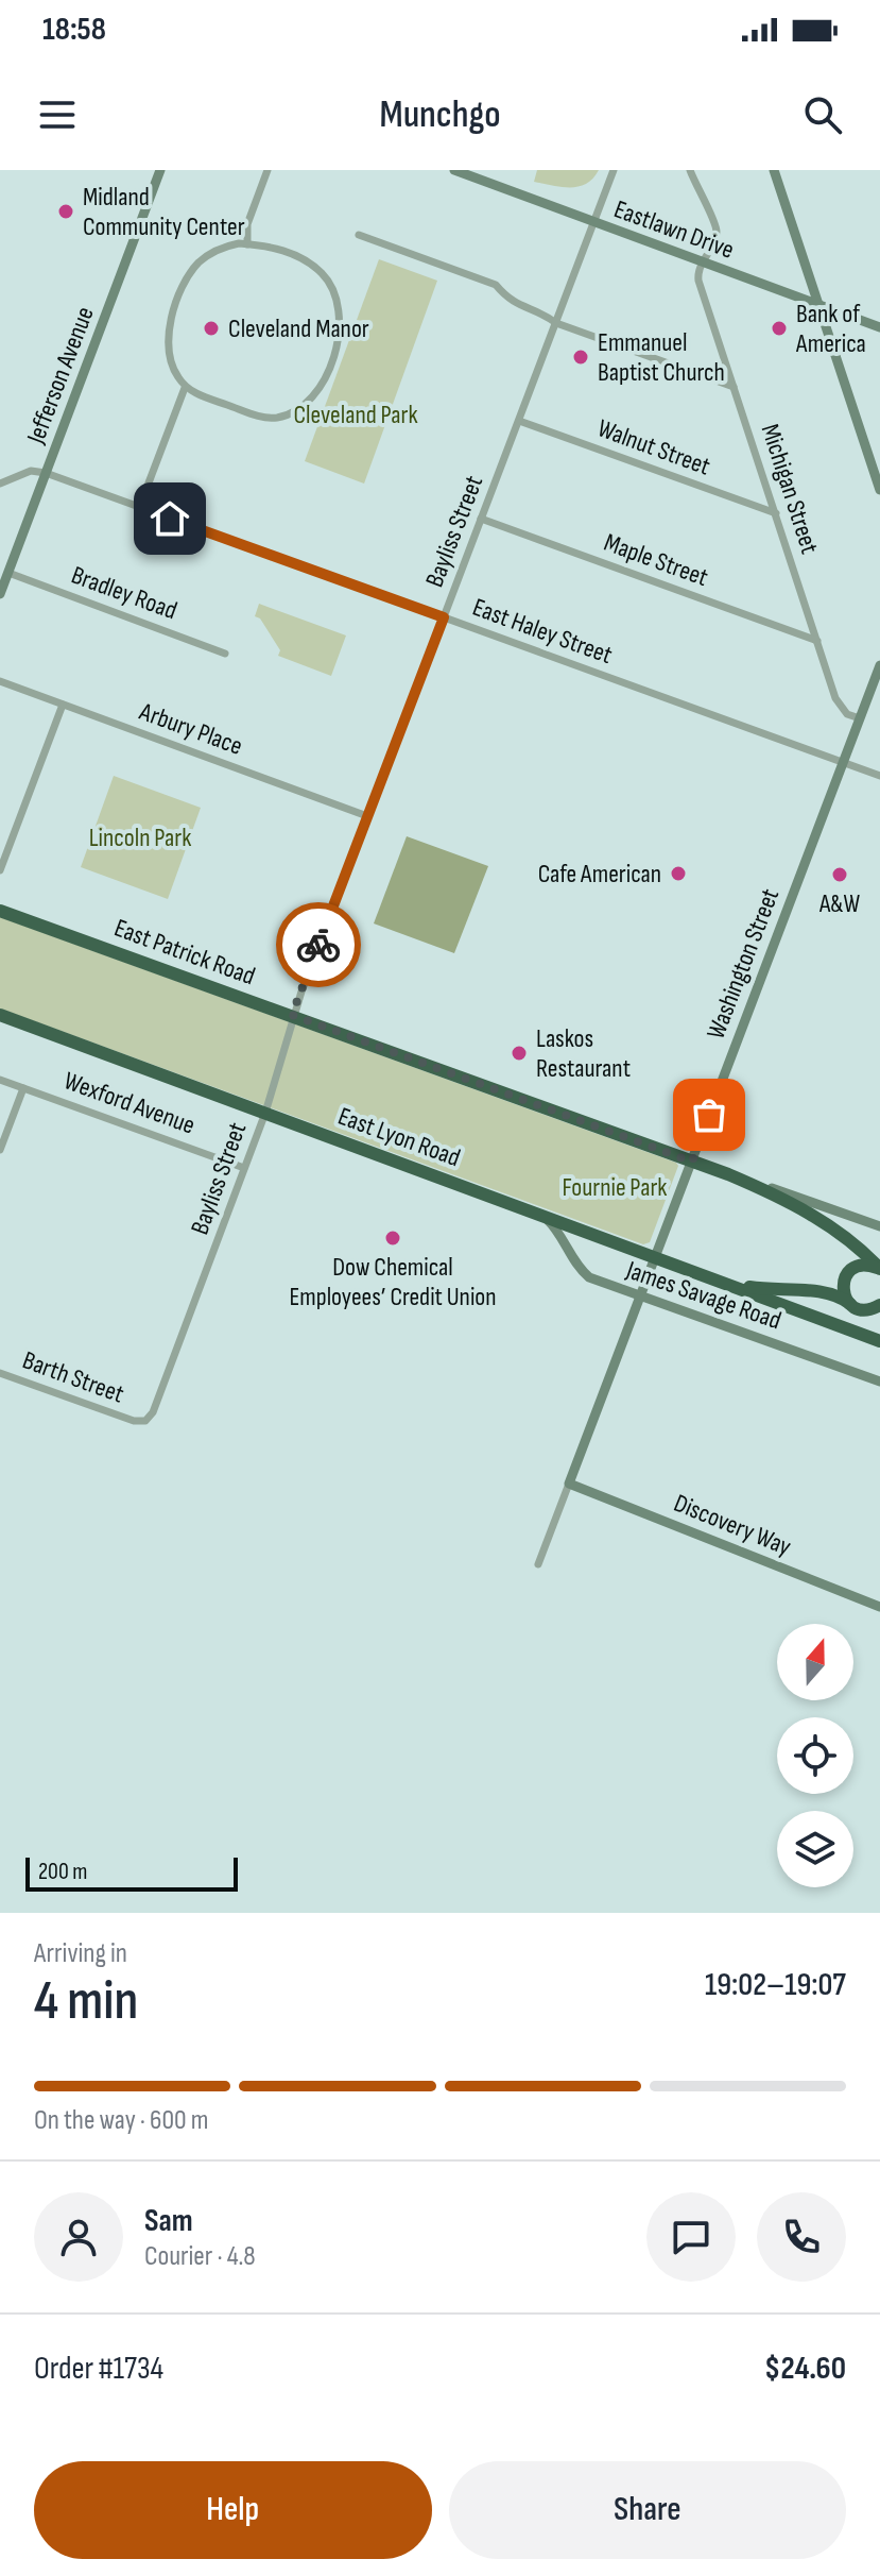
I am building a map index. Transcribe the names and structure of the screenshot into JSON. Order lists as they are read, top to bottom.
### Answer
{
  "streets": {
    "highway": ["East Patrick Road", "East Lyon Road"],
    "street": [
      "Eastlawn Drive",
      "Jefferson Avenue",
      "Walnut Street",
      "Michigan Street",
      "Bayliss Street",
      "Maple Street",
      "Bradley Road",
      "East Haley Street",
      "Arbury Place",
      "Washington Street",
      "Wexford Avenue",
      "James Savage Road",
      "Barth Street",
      "Discovery Way"
    ]
  },
  "crossings": [
    ["Eastlawn Drive", "Michigan Street"],
    ["Eastlawn Drive", "Bayliss Street"],
    ["Jefferson Avenue", "Bradley Road"],
    ["Jefferson Avenue", "East Haley Street"],
    ["Walnut Street", "Michigan Street"],
    ["Walnut Street", "Bayliss Street"],
    ["Michigan Street", "Maple Street"],
    ["Michigan Street", "Washington Street"],
    ["Bayliss Street", "Maple Street"],
    ["Bayliss Street", "East Haley Street"],
    ["Bayliss Street", "Arbury Place"],
    ["Bayliss Street", "East Patrick Road"],
    ["Bayliss Street", "Wexford Avenue"],
    ["Bayliss Street", "East Lyon Road"],
    ["Bayliss Street", "Barth Street"],
    ["East Haley Street", "Washington Street"],
    ["East Patrick Road", "Washington Street"],
    ["Washington Street", "East Lyon Road"],
    ["Washington Street", "James Savage Road"],
    ["Washington Street", "Discovery Way"],
    ["East Lyon Road", "James Savage Road"]
  ],
  "parks": ["Cleveland Park", "Lincoln Park", "Fournie Park"],
  "places": [
    "Midland Community Center",
    "Cleveland Manor",
    "Bank of America",
    "Emmanuel Baptist Church",
    "Cafe American",
    "A&W",
    "Laskos Restaurant",
    "Dow Chemical Employees’ Credit Union"
  ],
  "scale_bar": "200 m",
  "north": "top",
  "page": {
    "status": "18:58",
    "header": "Munchgo",
    "scale": "200 m",
    "heading": ["4 min", "Arriving in", "19:02–19:07"],
    "panel": [
      "Sam",
      "Courier · 4.8",
      "Order #1734",
      "$24.60"
    ],
    "bar": "On the way · 600 m",
    "buttons": ["Help", "Share"]
  }
}
